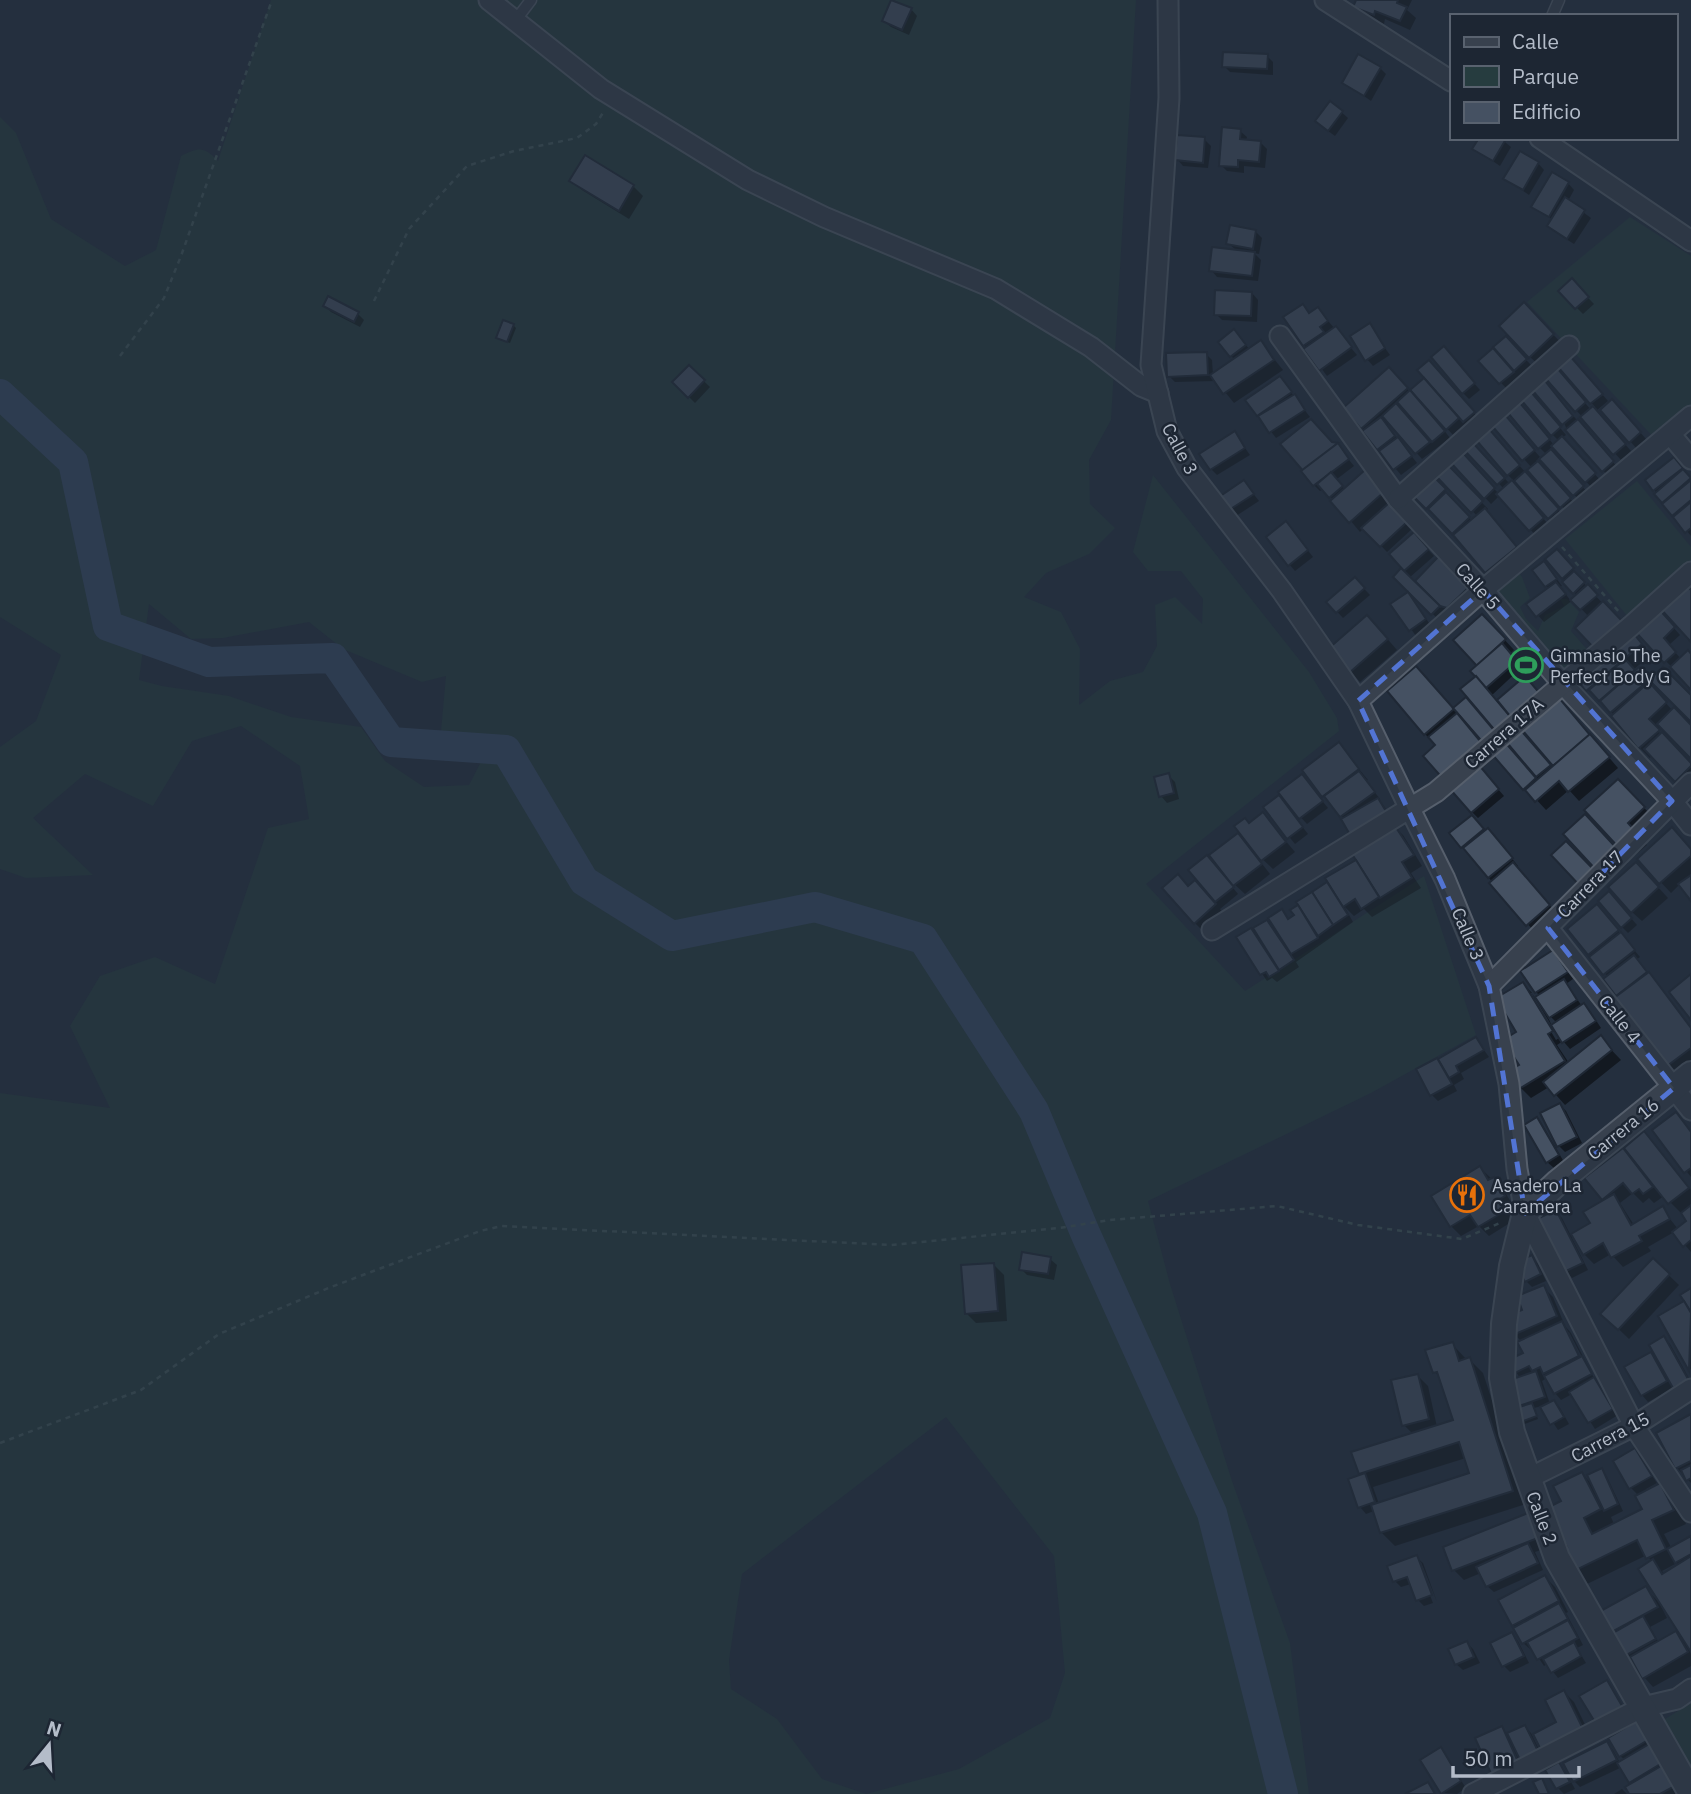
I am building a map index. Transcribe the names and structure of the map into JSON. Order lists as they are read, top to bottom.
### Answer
{
  "streets": {
    "street": [
      "Calle 3",
      "Calle 5",
      "Carrera 17A",
      "Carrera 17",
      "Calle 4",
      "Carrera 16",
      "Carrera 15",
      "Calle 2"
    ]
  },
  "crossings": [
    ["Calle 3", "Carrera 17A"],
    ["Calle 3", "Carrera 17"],
    ["Calle 3", "Carrera 16"],
    ["Calle 3", "Carrera 15"],
    ["Calle 3", "Calle 2"],
    ["Calle 5", "Carrera 17A"],
    ["Calle 5", "Carrera 17"],
    ["Carrera 17", "Calle 4"],
    ["Calle 4", "Carrera 16"],
    ["Carrera 16", "Calle 2"],
    ["Carrera 15", "Calle 2"]
  ],
  "places": {
    "sports": ["Gimnasio The Perfect Body G"],
    "restaurant": ["Asadero La Caramera"]
  },
  "legend": ["Calle", "Parque", "Edificio"],
  "scale_bar": "50 m",
  "north": "top"
}
